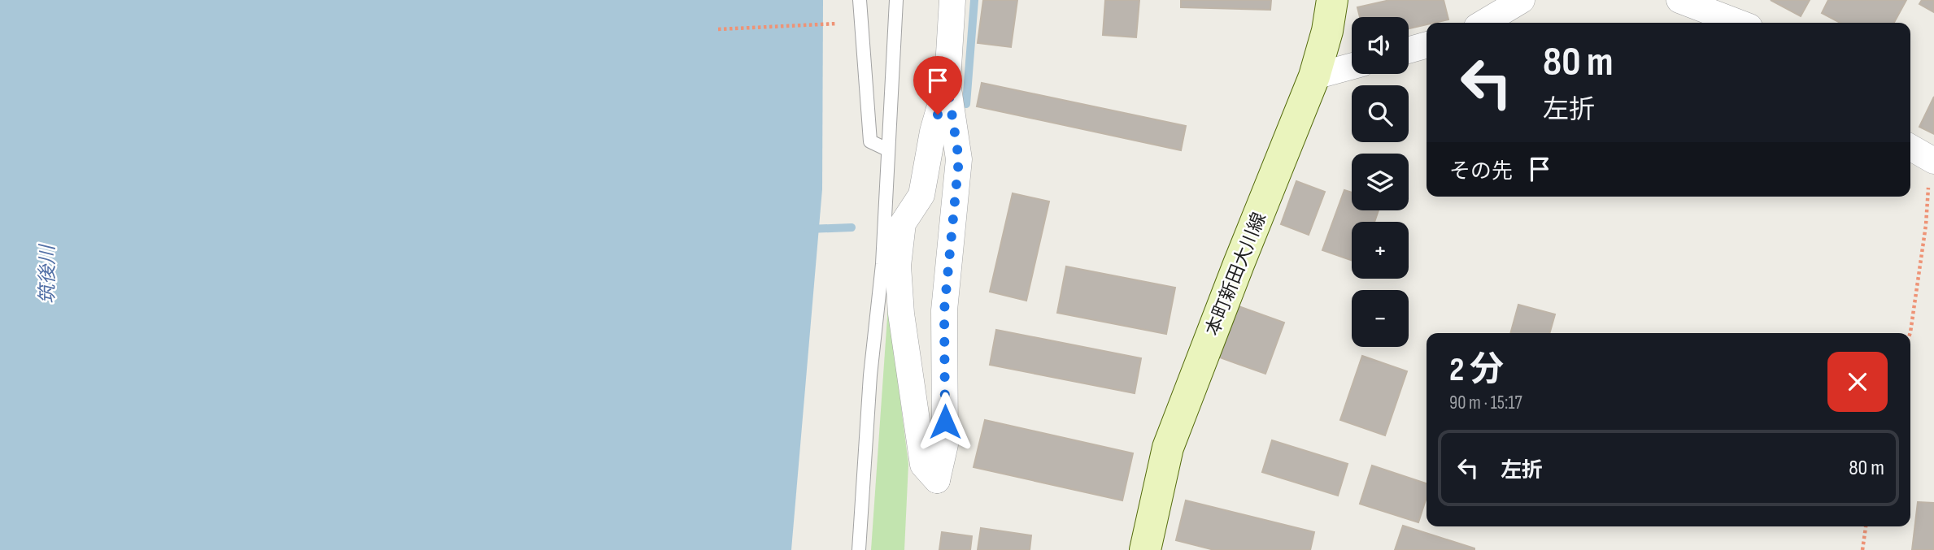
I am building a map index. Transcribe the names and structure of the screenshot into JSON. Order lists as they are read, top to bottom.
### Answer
{
  "streets": {
    "main road": ["本町新田大川線"]
  },
  "water": ["筑後川"],
  "page": {
    "map_buttons": ["+", "−"],
    "turn": ["80 m", "左折"],
    "then": "その先",
    "heading": ["2 分", "90 m · 15:17"],
    "list": [
      {
        "name": "左折",
        "value": "80 m"
      }
    ]
  }
}
